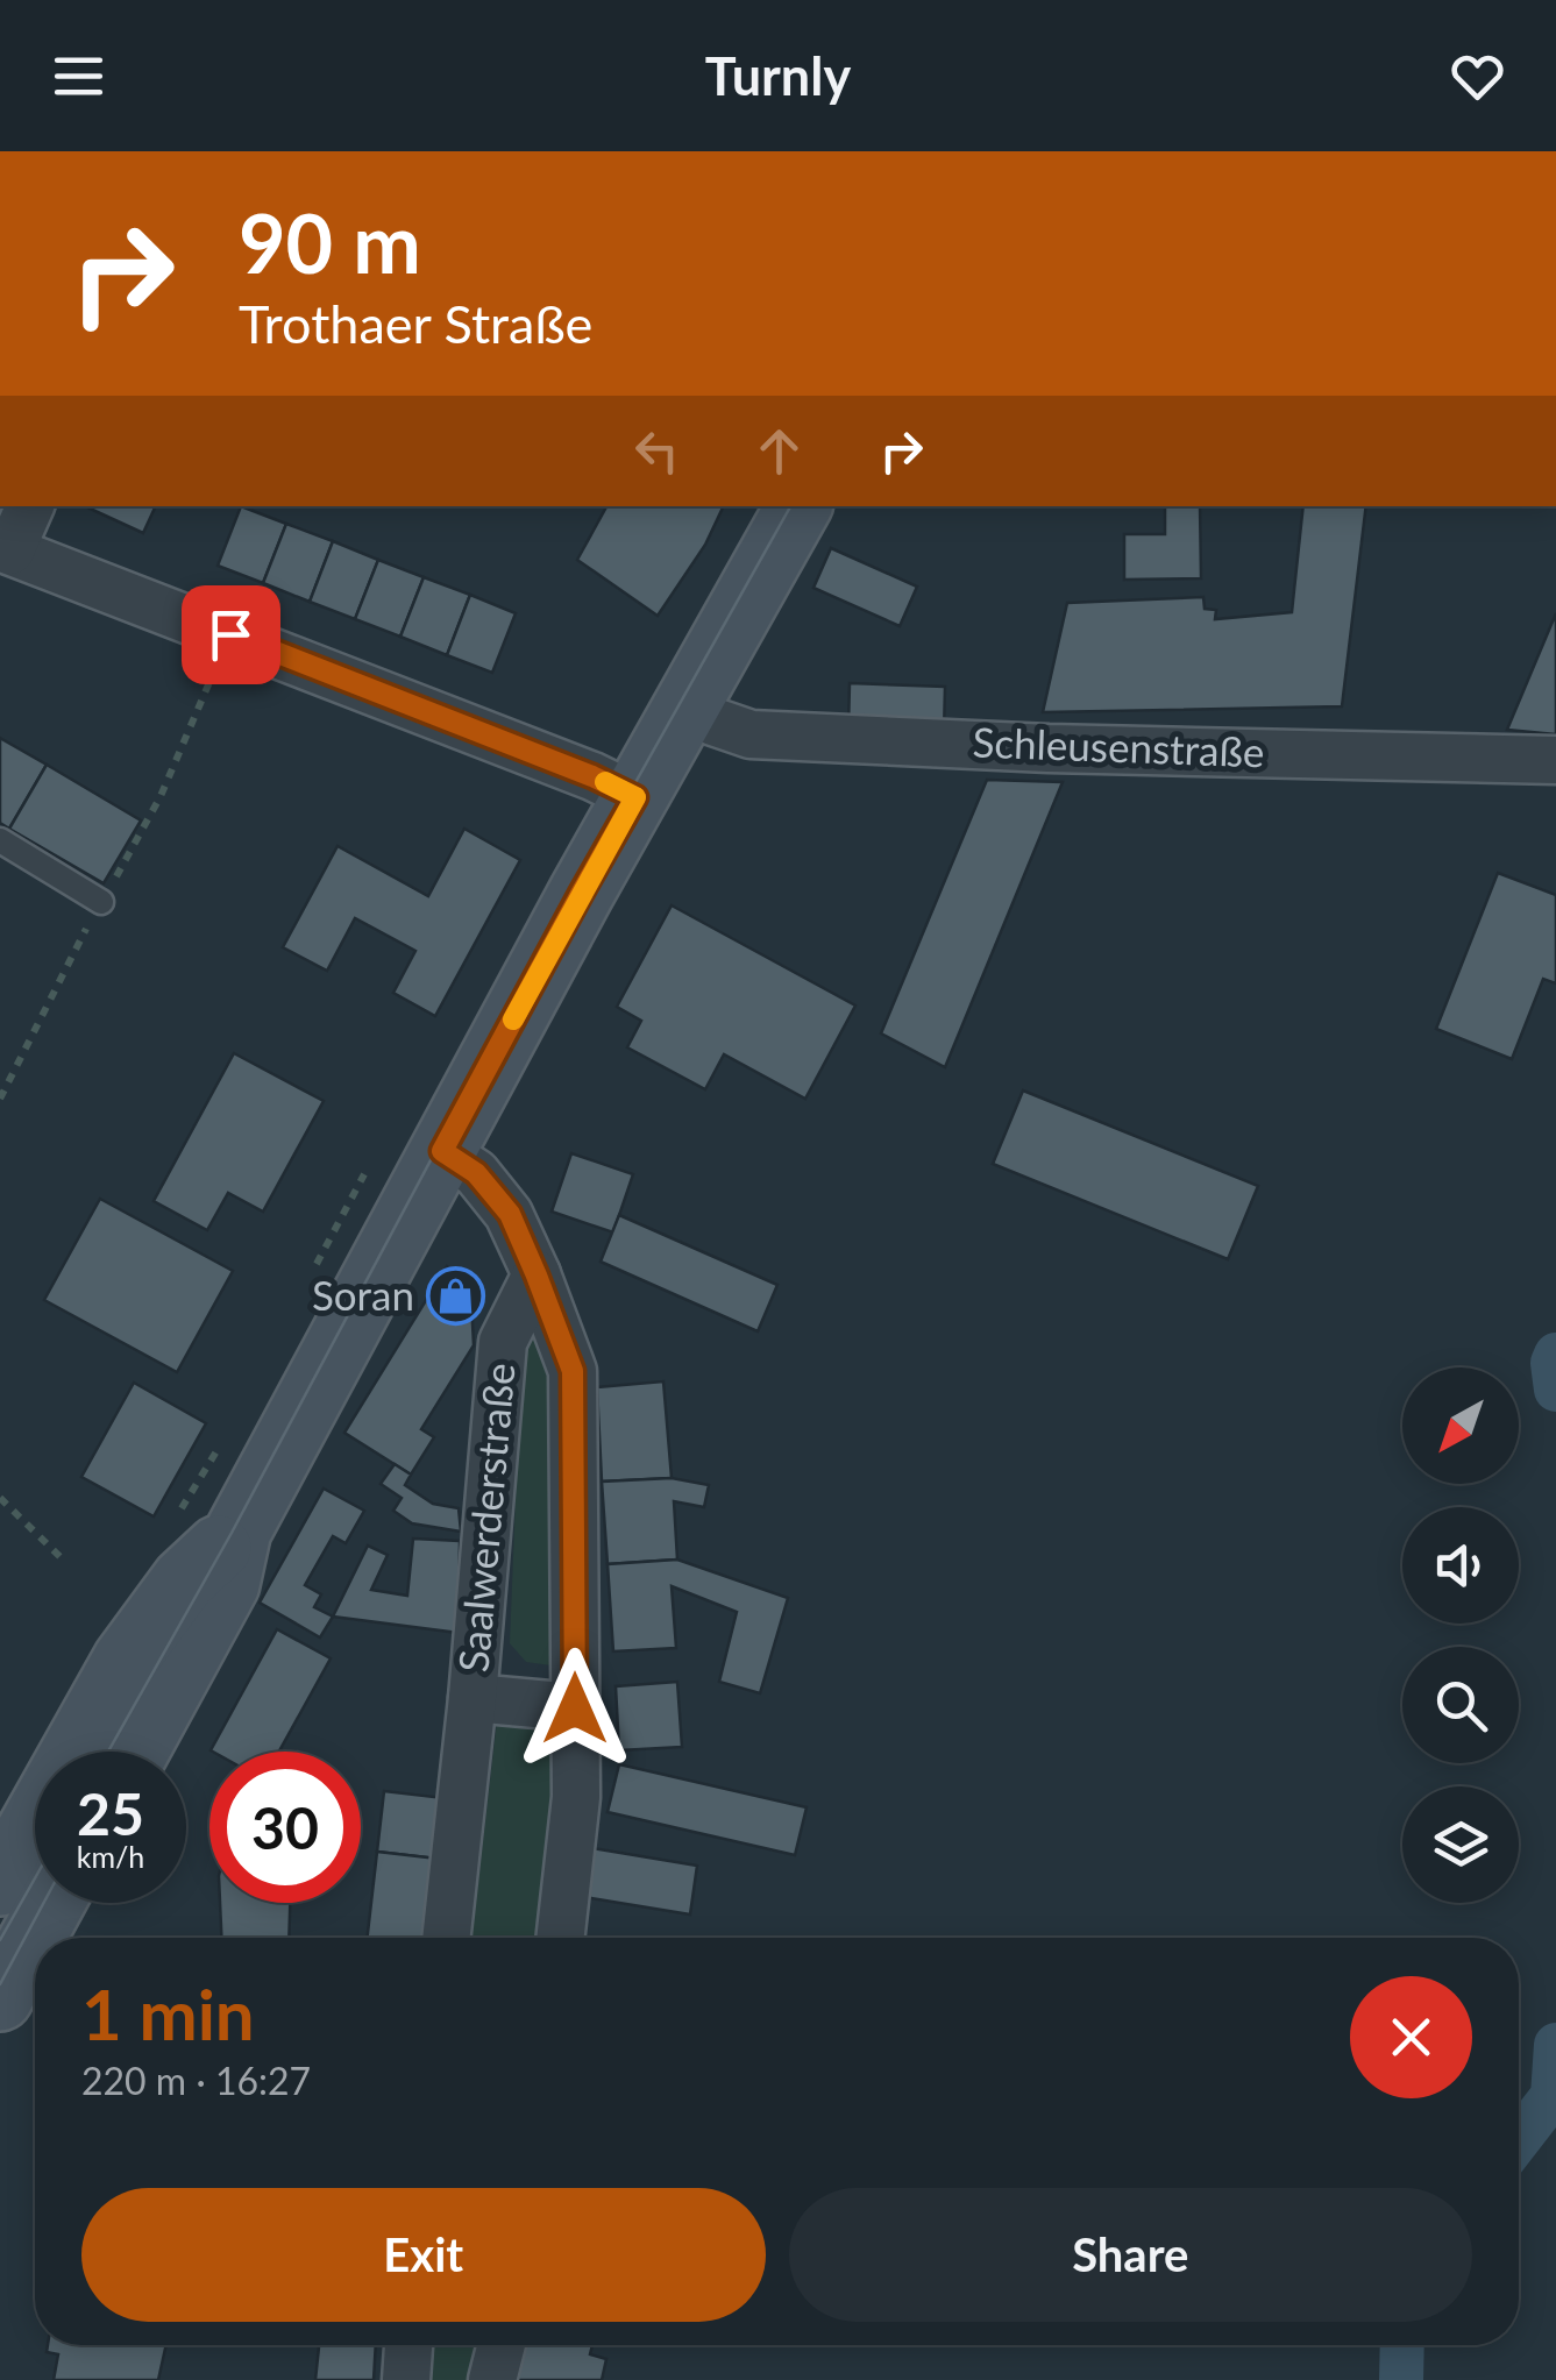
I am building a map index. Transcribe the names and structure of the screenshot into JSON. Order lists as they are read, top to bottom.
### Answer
{
  "streets": {
    "street": ["Schleusenstraße", "Saalwerderstraße"]
  },
  "places": {
    "shop": ["Soran"]
  },
  "north": "bottom left",
  "page": {
    "header": "Turnly",
    "turn": ["90 m", "Trothaer Straße"],
    "speed": "25 km/h",
    "limit": "30",
    "heading": ["1 min", "220 m · 16:27"],
    "buttons": ["Exit", "Share"]
  }
}
